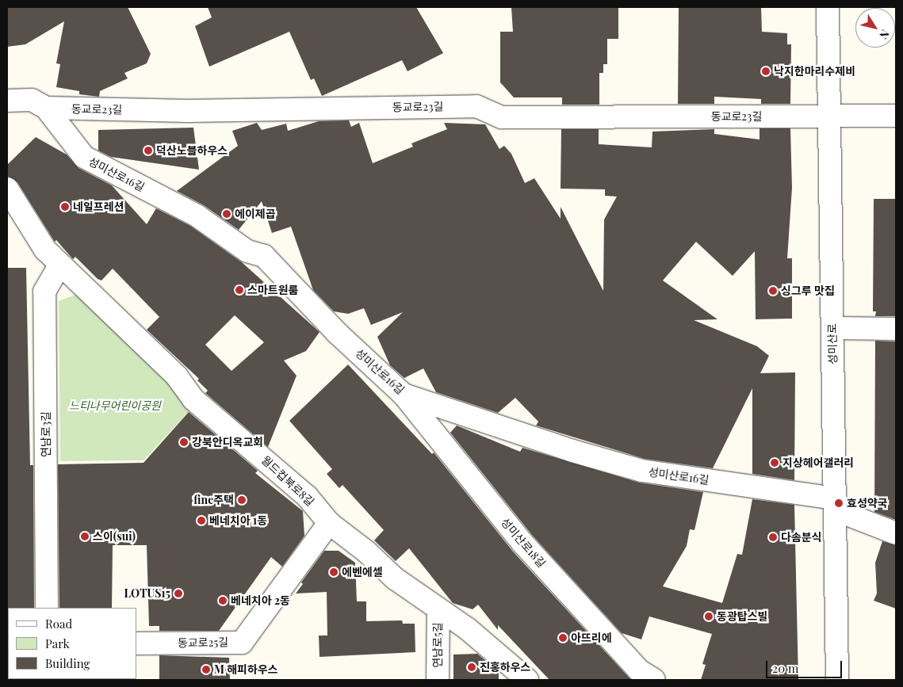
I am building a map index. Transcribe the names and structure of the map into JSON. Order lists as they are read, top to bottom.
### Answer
{
  "streets": {
    "street": [
      "동교로23길",
      "성미산로16길",
      "성미산로",
      "연남로3길",
      "월드컵북로8길",
      "성미산로18길",
      "동교로25길",
      "연남로5길"
    ]
  },
  "crossings": [
    ["동교로23길", "성미산로16길"],
    ["동교로23길", "성미산로"],
    ["성미산로16길", "성미산로"],
    ["성미산로16길", "성미산로18길"],
    ["연남로3길", "월드컵북로8길"],
    ["월드컵북로8길", "동교로25길"],
    ["월드컵북로8길", "연남로5길"]
  ],
  "parks": ["느티나무어린이공원"],
  "places": [
    "낙지한마리수제비",
    "덕산노블하우스",
    "네일프레션",
    "에이제곱",
    "스마트원룸",
    "싱그루 맛집",
    "강북안디옥교회",
    "지상헤어갤러리",
    "fine주택",
    "효성약국",
    "베네치아 1동",
    "스이(sui)",
    "다솜분식",
    "에벤에셀",
    "LOTUS15",
    "베네치아 2동",
    "동광탑스빌",
    "아뜨리에",
    "진홍하우스",
    "M 해피하우스"
  ],
  "legend": ["Road", "Park", "Building"],
  "scale_bar": "20 m",
  "north": "bottom right"
}
